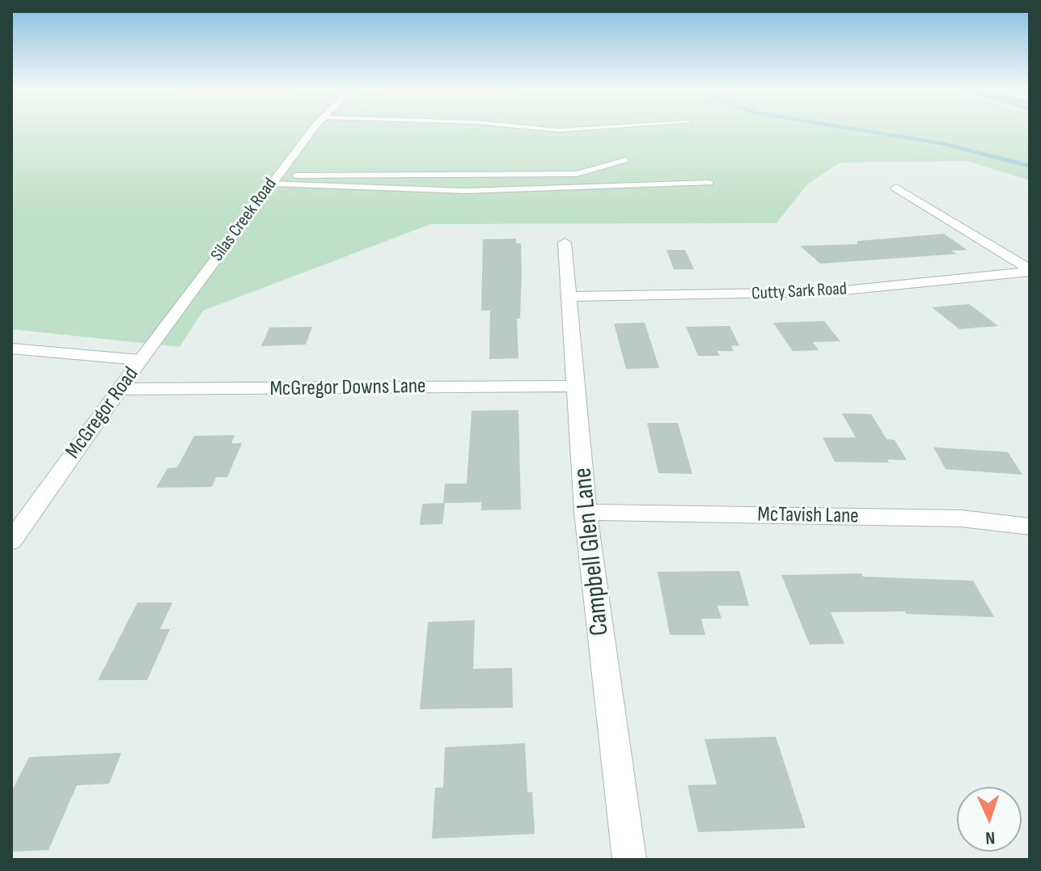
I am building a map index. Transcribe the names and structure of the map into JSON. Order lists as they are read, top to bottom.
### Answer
{
  "streets": {
    "street": [
      "Silas Creek Road",
      "Cutty Sark Road",
      "McGregor Downs Lane",
      "McGregor Road",
      "McTavish Lane",
      "Campbell Glen Lane"
    ]
  },
  "crossings": [
    ["Silas Creek Road", "McGregor Road"],
    ["Cutty Sark Road", "Campbell Glen Lane"],
    ["McGregor Downs Lane", "McGregor Road"],
    ["McGregor Downs Lane", "Campbell Glen Lane"],
    ["McTavish Lane", "Campbell Glen Lane"]
  ],
  "north": "bottom"
}
